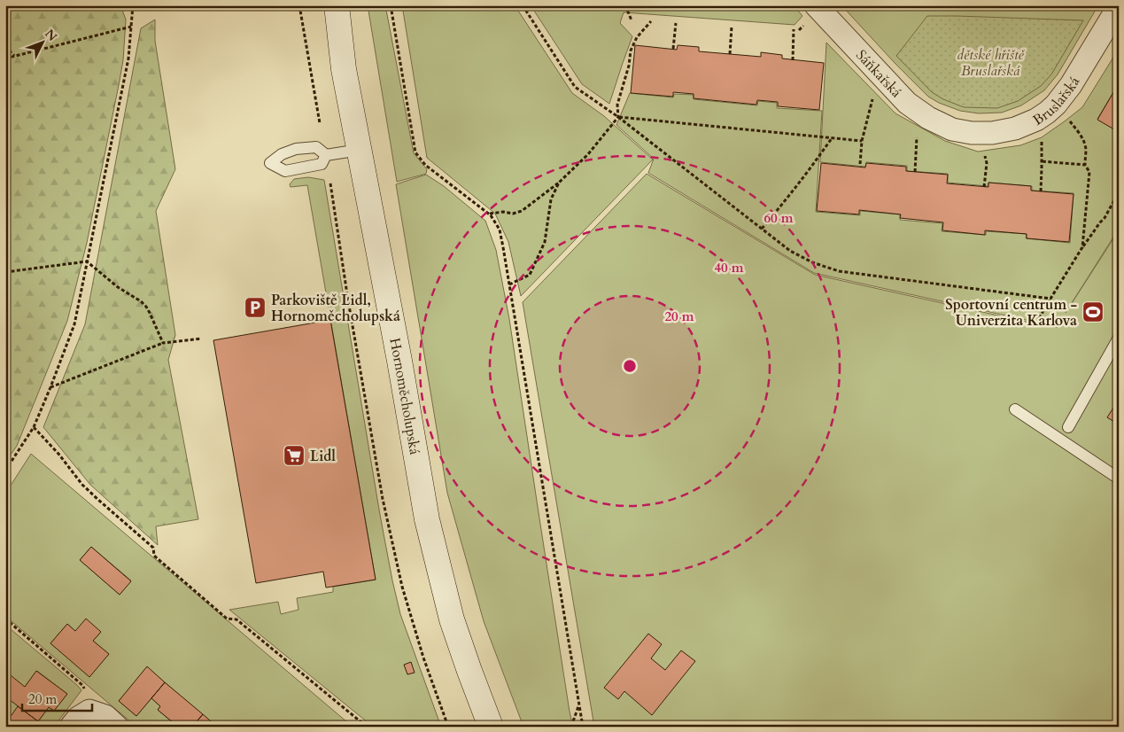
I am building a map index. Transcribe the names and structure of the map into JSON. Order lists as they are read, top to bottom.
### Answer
{
  "streets": {
    "street": ["Sáňkařská", "Bruslařská", "Hornoměcholupská"]
  },
  "crossings": [
    ["Sáňkařská", "Bruslařská"]
  ],
  "parks": ["dětské hřiště Bruslařská"],
  "places": {
    "parking": ["Parkoviště Lidl, Hornoměcholupská"],
    "sports": ["Sportovní centrum - Univerzita Karlova"],
    "supermarket": ["Lidl"]
  },
  "scale_bar": "20 m",
  "north": "top right",
  "rings": ["60 m", "40 m", "20 m"]
}
